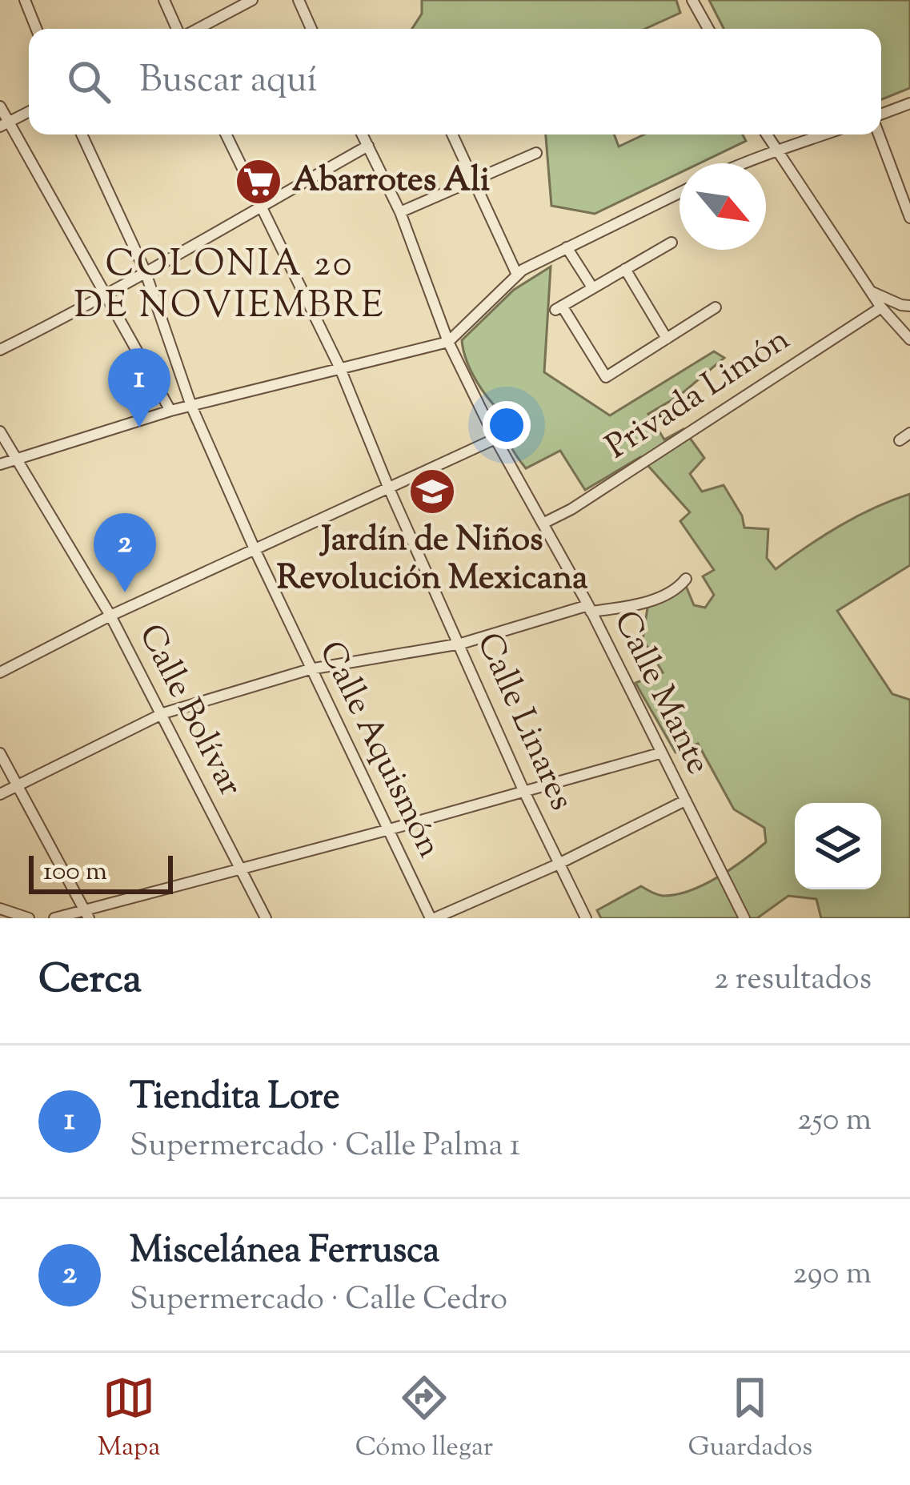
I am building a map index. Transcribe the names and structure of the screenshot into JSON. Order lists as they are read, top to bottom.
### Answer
{
  "streets": {
    "street": [
      "Privada Limón",
      "Calle Mante",
      "Calle Bolívar",
      "Calle Linares",
      "Calle Aquismón"
    ]
  },
  "crossings": [
    ["Privada Limón", "Calle Mante"]
  ],
  "districts": ["COLONIA 20 DE NOVIEMBRE"],
  "places": {
    "supermarket": ["Abarrotes Ali"],
    "school or university": ["Jardín de Niños Revolución Mexicana"]
  },
  "scale_bar": "100 m",
  "north": "bottom right",
  "page": {
    "search": "Buscar aquí",
    "pins": ["1", "2"],
    "scale": "100 m",
    "heading": ["Cerca", "2 resultados"],
    "list": [
      {
        "mark": "1",
        "name": "Tiendita Lore",
        "note": "Supermercado · Calle Palma 1",
        "value": "250 m"
      },
      {
        "mark": "2",
        "name": "Miscelánea Ferrusca",
        "note": "Supermercado · Calle Cedro",
        "value": "290 m"
      }
    ],
    "nav": ["Mapa", "Cómo llegar", "Guardados"]
  }
}
